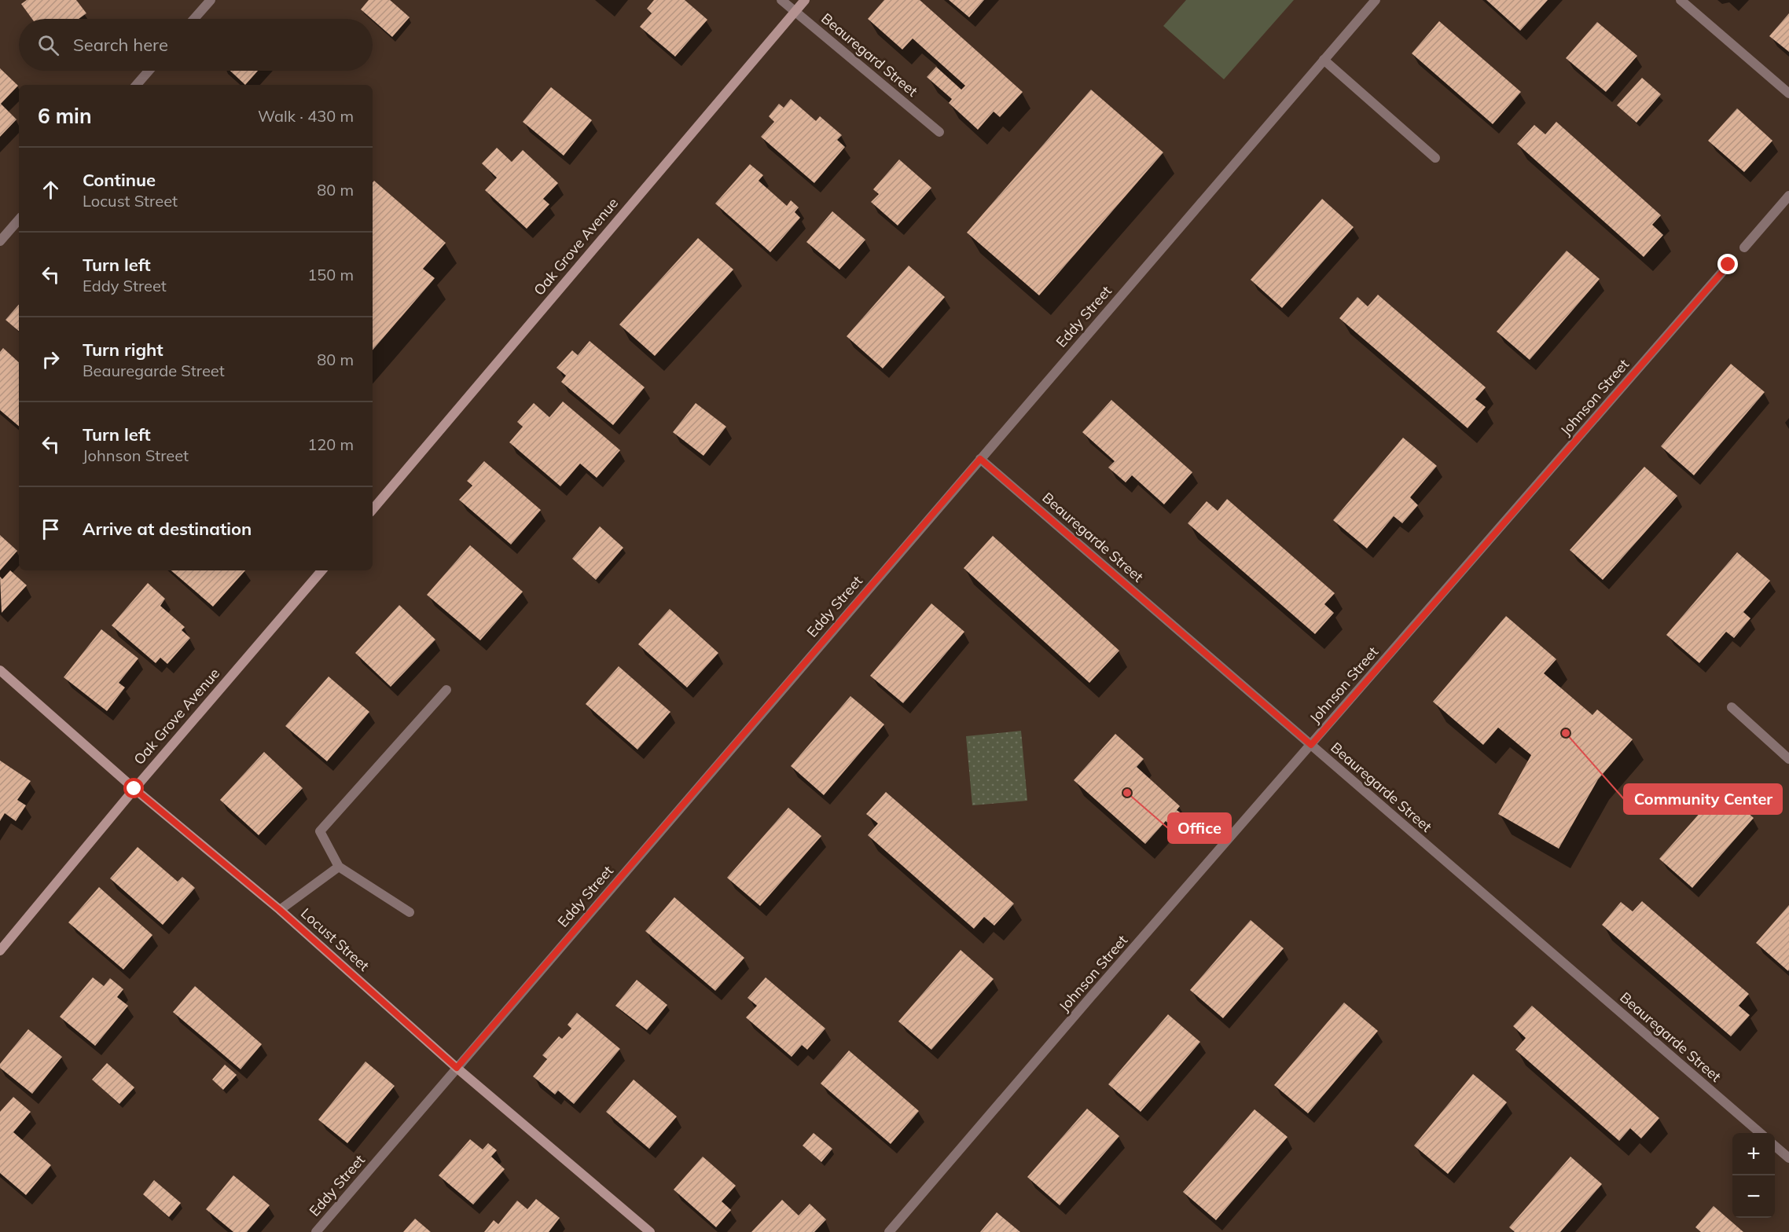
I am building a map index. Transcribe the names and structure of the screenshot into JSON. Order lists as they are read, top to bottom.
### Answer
{
  "streets": {
    "street": [
      "Beauregard Street",
      "Oak Grove Avenue",
      "Eddy Street",
      "Johnson Street",
      "Beauregarde Street",
      "Locust Street"
    ]
  },
  "crossings": [
    ["Beauregard Street", "Oak Grove Avenue"],
    ["Oak Grove Avenue", "Locust Street"],
    ["Eddy Street", "Beauregarde Street"],
    ["Eddy Street", "Locust Street"],
    ["Johnson Street", "Beauregarde Street"]
  ],
  "places": ["Community Center", "Office"],
  "page": {
    "search": "Search here",
    "heading": ["6 min", "Walk · 430 m"],
    "list": [
      ["Continue", "Locust Street", "80 m"],
      ["Turn left", "Eddy Street", "150 m"],
      ["Turn right", "Beauregarde Street", "80 m"],
      ["Turn left", "Johnson Street", "120 m"],
      "Arrive at destination"
    ],
    "map_buttons": ["+", "−"]
  }
}
